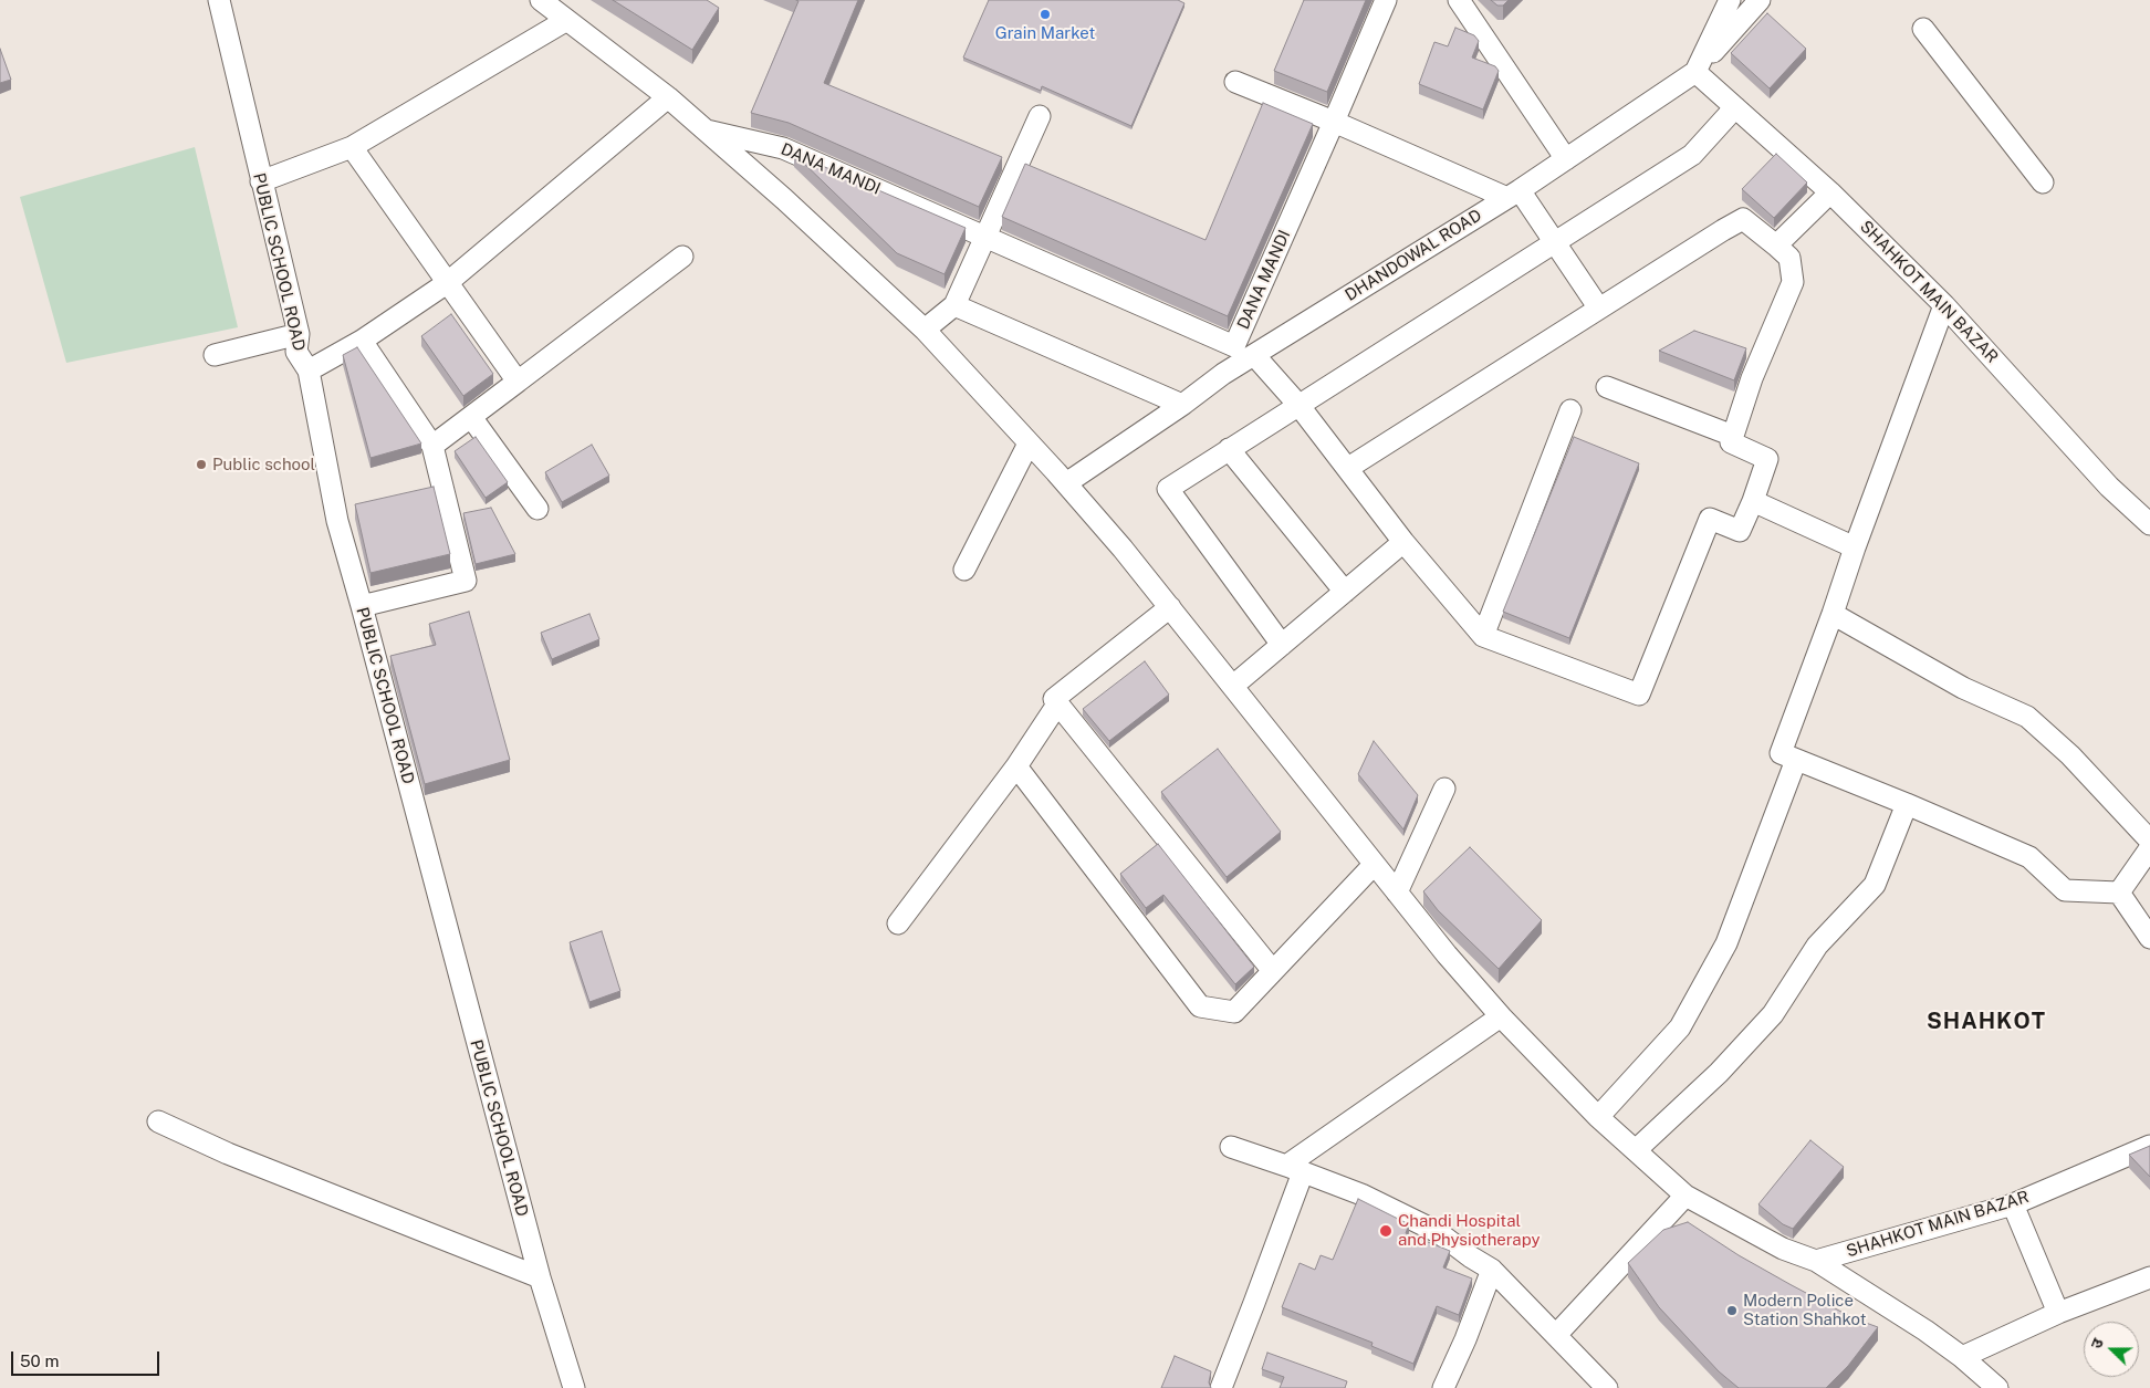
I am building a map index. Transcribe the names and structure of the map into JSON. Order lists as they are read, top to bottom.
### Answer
{
  "streets": {
    "street": [
      "DANA MANDI",
      "DHANDOWAL ROAD",
      "PUBLIC SCHOOL ROAD",
      "SHAHKOT MAIN BAZAR"
    ]
  },
  "crossings": [
    ["DHANDOWAL ROAD", "SHAHKOT MAIN BAZAR"]
  ],
  "districts": ["SHAHKOT"],
  "places": [
    "Grain Market",
    "Public school",
    "Chandi Hospital and Physiotherapy",
    "Modern Police Station Shahkot"
  ],
  "scale_bar": "50 m",
  "north": "left"
}
